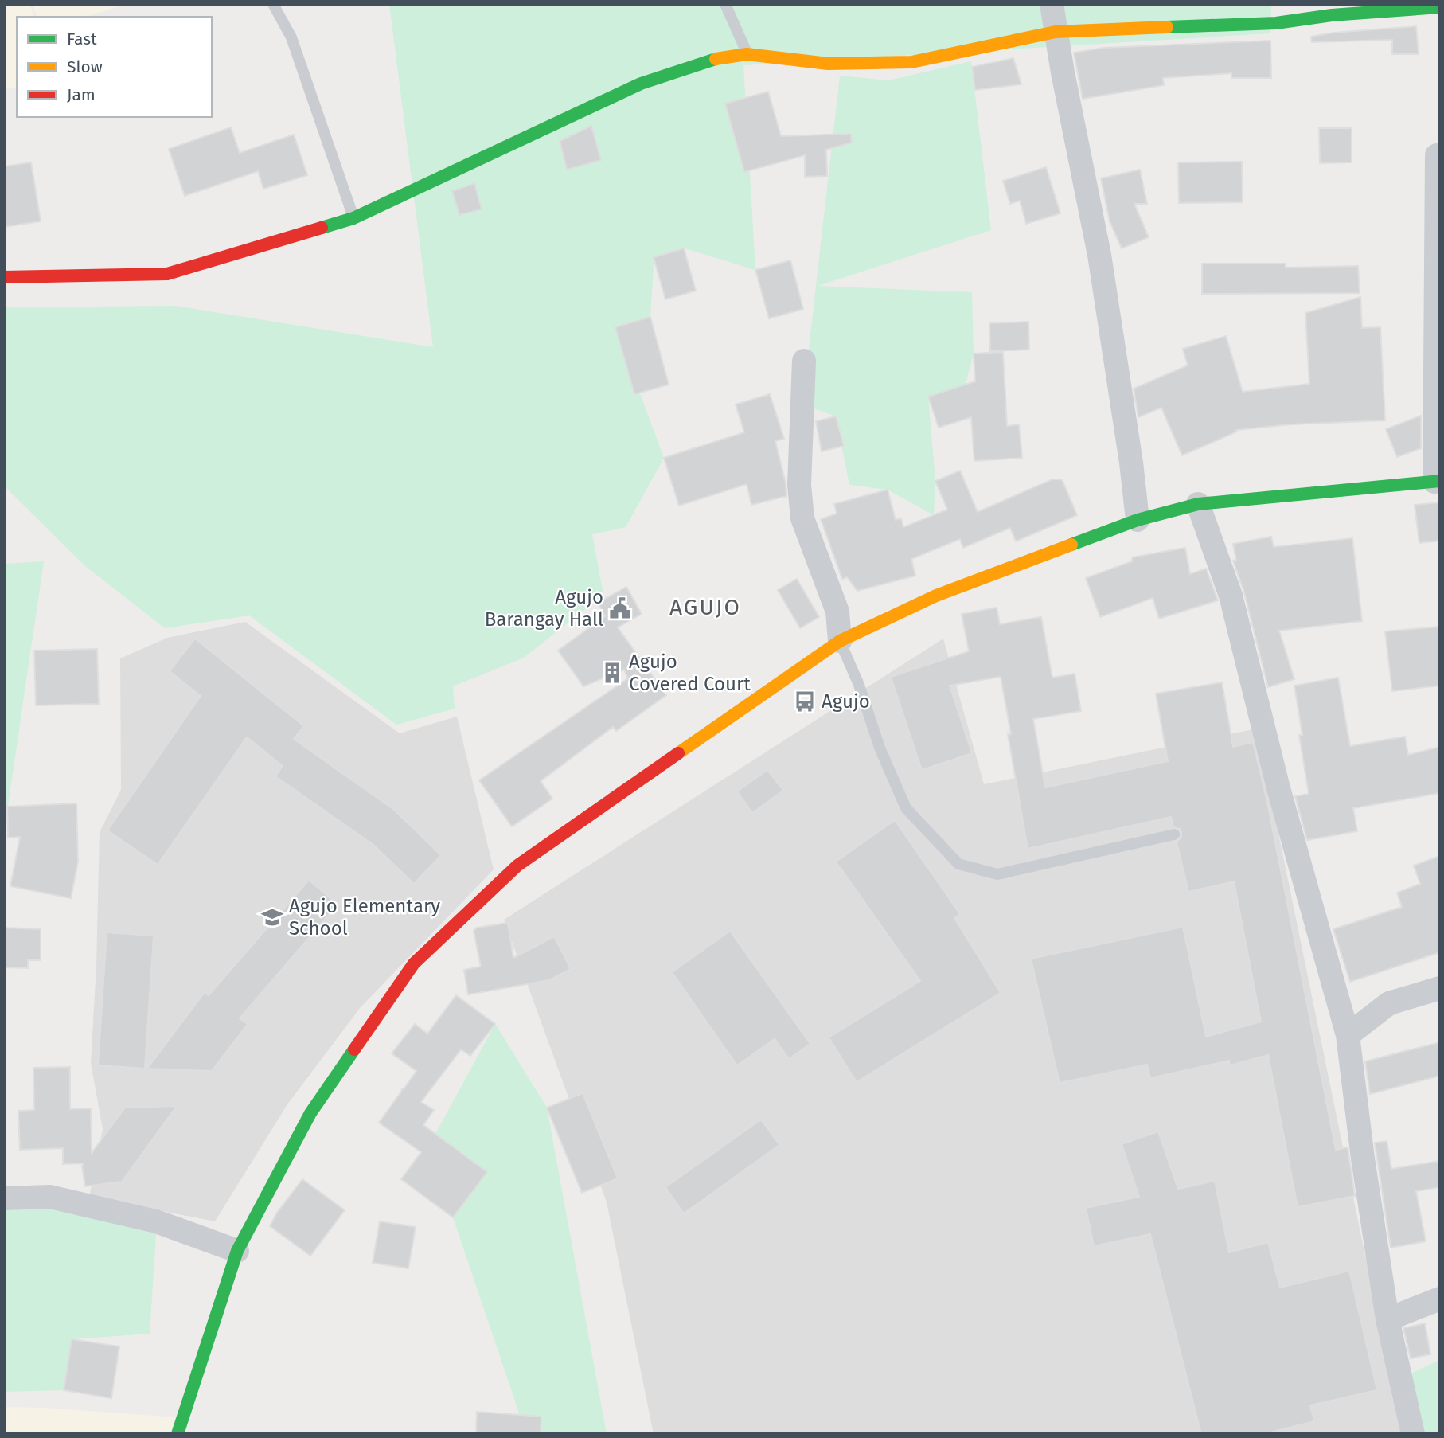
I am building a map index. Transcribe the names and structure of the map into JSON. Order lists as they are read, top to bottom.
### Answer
{
  "districts": ["AGUJO"],
  "places": {
    "public building": ["Agujo Barangay Hall"],
    "building": ["Agujo Covered Court"],
    "bus stop": ["Agujo"],
    "school or university": ["Agujo Elementary School"]
  },
  "legend": ["Fast", "Slow", "Jam"]
}
